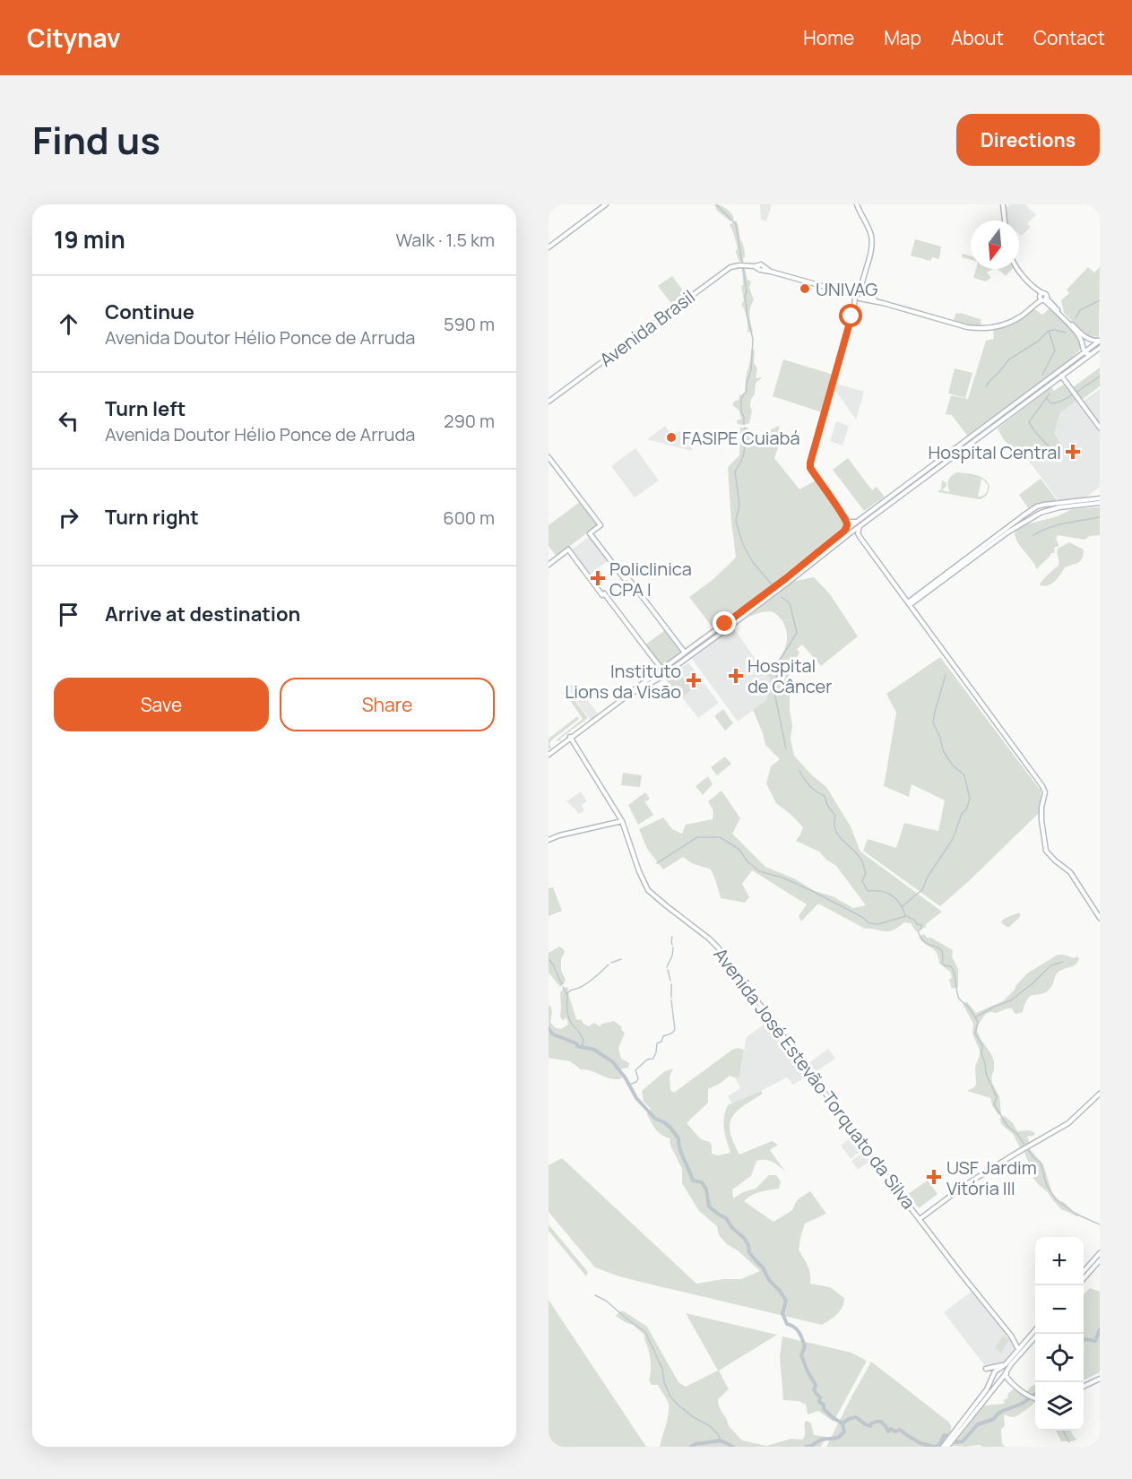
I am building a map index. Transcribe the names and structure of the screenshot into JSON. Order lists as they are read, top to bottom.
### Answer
{
  "streets": {
    "main road": ["Avenida Brasil", "Avenida José Estevão Torquato da Silva"]
  },
  "places": {
    "other": ["UNIVAG", "FASIPE Cuiabá"],
    "health": [
      "Hospital Central",
      "Policlinica CPA I",
      "Hospital de Câncer",
      "Instituto Lions da Visão",
      "USF Jardim Vitória III"
    ]
  },
  "north": "bottom",
  "page": {
    "header": "Citynav",
    "nav": [
      "Home",
      "Map",
      "About",
      "Contact"
    ],
    "title": "Find us",
    "buttons": [
      "Directions",
      ["Save", "Share"]
    ],
    "heading": ["19 min", "Walk · 1.5 km"],
    "list": [
      ["Continue", "Avenida Doutor Hélio Ponce de Arruda", "590 m"],
      ["Turn left", "Avenida Doutor Hélio Ponce de Arruda", "290 m"],
      ["Turn right", "600 m"],
      "Arrive at destination"
    ],
    "map_buttons": ["+", "−"]
  }
}
